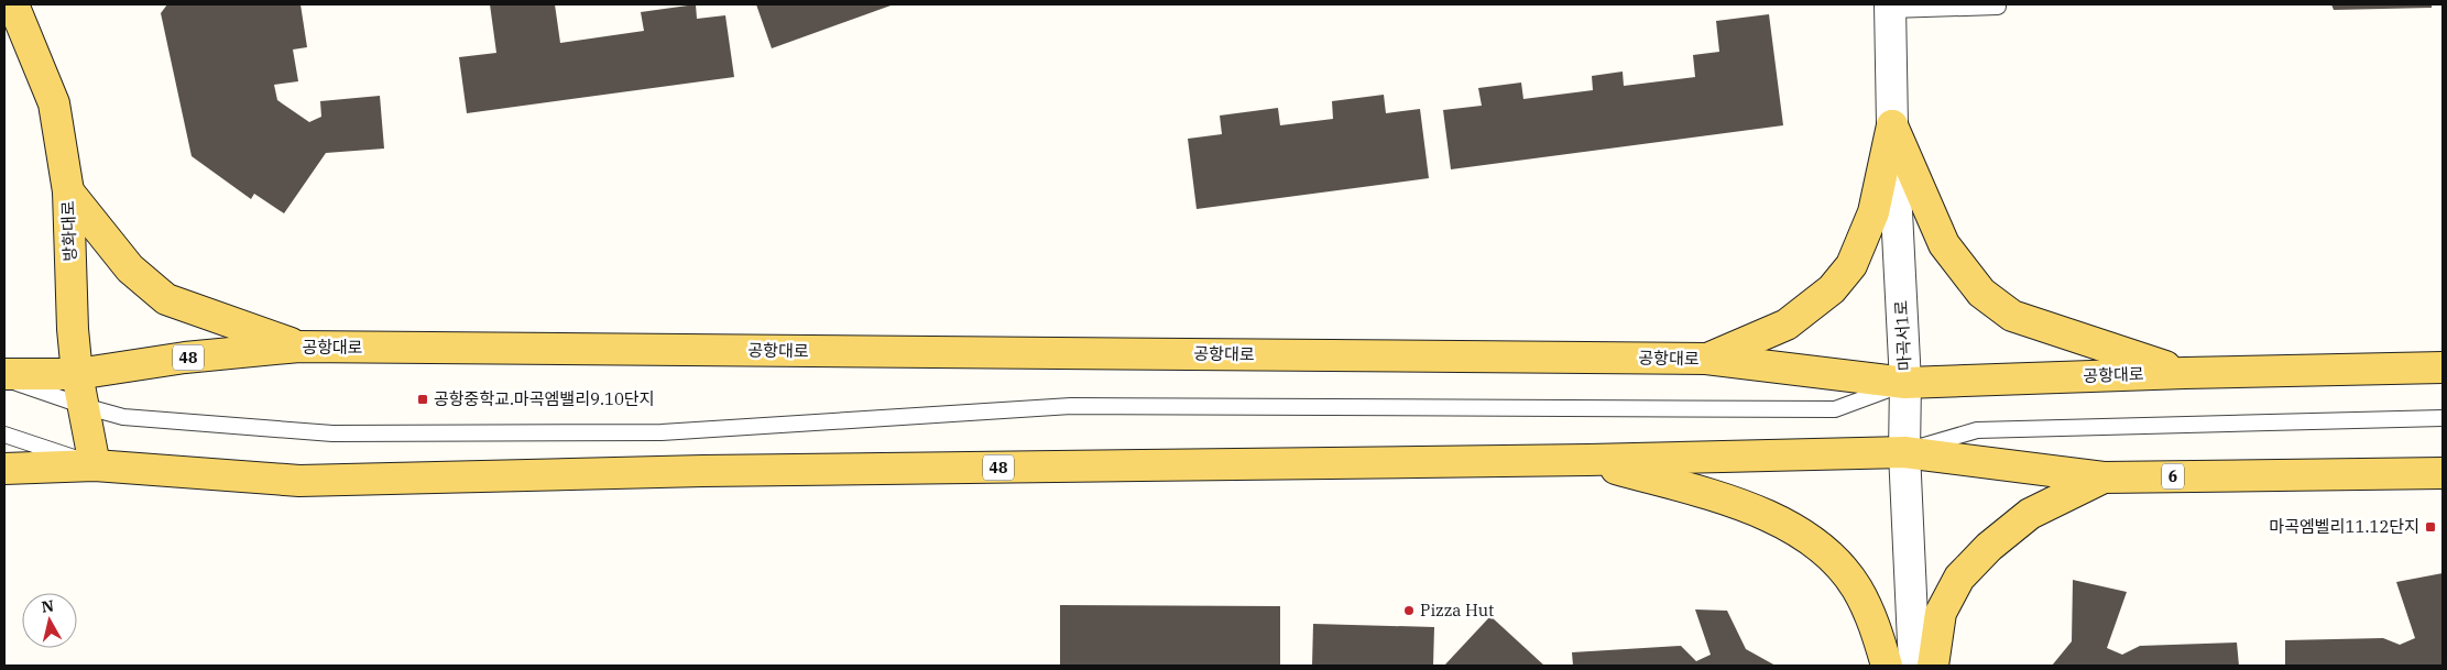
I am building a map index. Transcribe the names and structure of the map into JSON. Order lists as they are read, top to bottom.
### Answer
{
  "streets": {
    "main road": [
      "방화대로",
      "공항대로",
      "48",
      "6"
    ],
    "street": ["마곡서1로"]
  },
  "crossings": [
    ["방화대로", "공항대로"],
    ["방화대로", "48"],
    ["마곡서1로", "공항대로"],
    ["마곡서1로", "48"],
    ["마곡서1로", "6"],
    ["48", "6"]
  ],
  "places": {
    "transit": ["공항중학교.마곡엠밸리9.10단지", "마곡엠벨리11.12단지"],
    "other": ["Pizza Hut"]
  },
  "north": "top"
}
